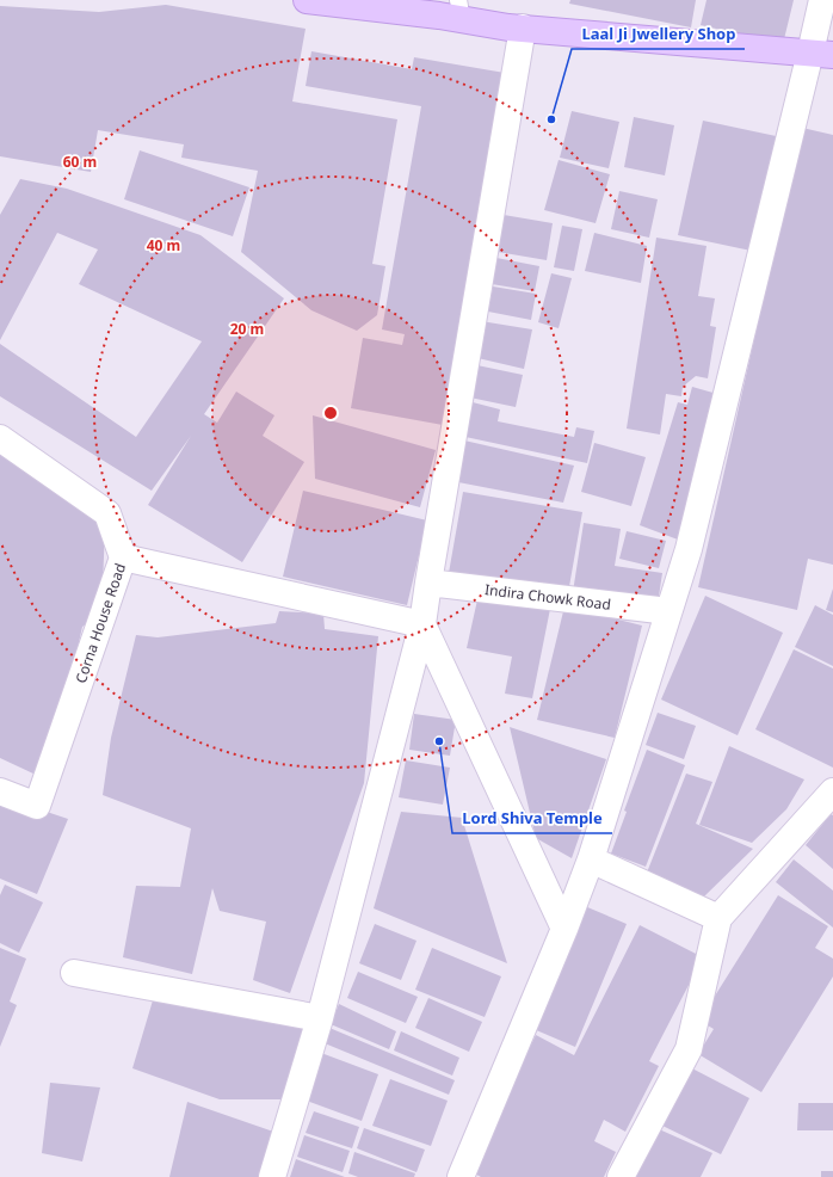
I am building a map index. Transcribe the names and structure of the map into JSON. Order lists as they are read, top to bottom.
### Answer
{
  "streets": {
    "street": ["Indira Chowk Road", "Corna House Road"]
  },
  "places": ["Laal Ji Jwellery Shop", "Lord Shiva Temple"],
  "rings": ["60 m", "40 m", "20 m"]
}
